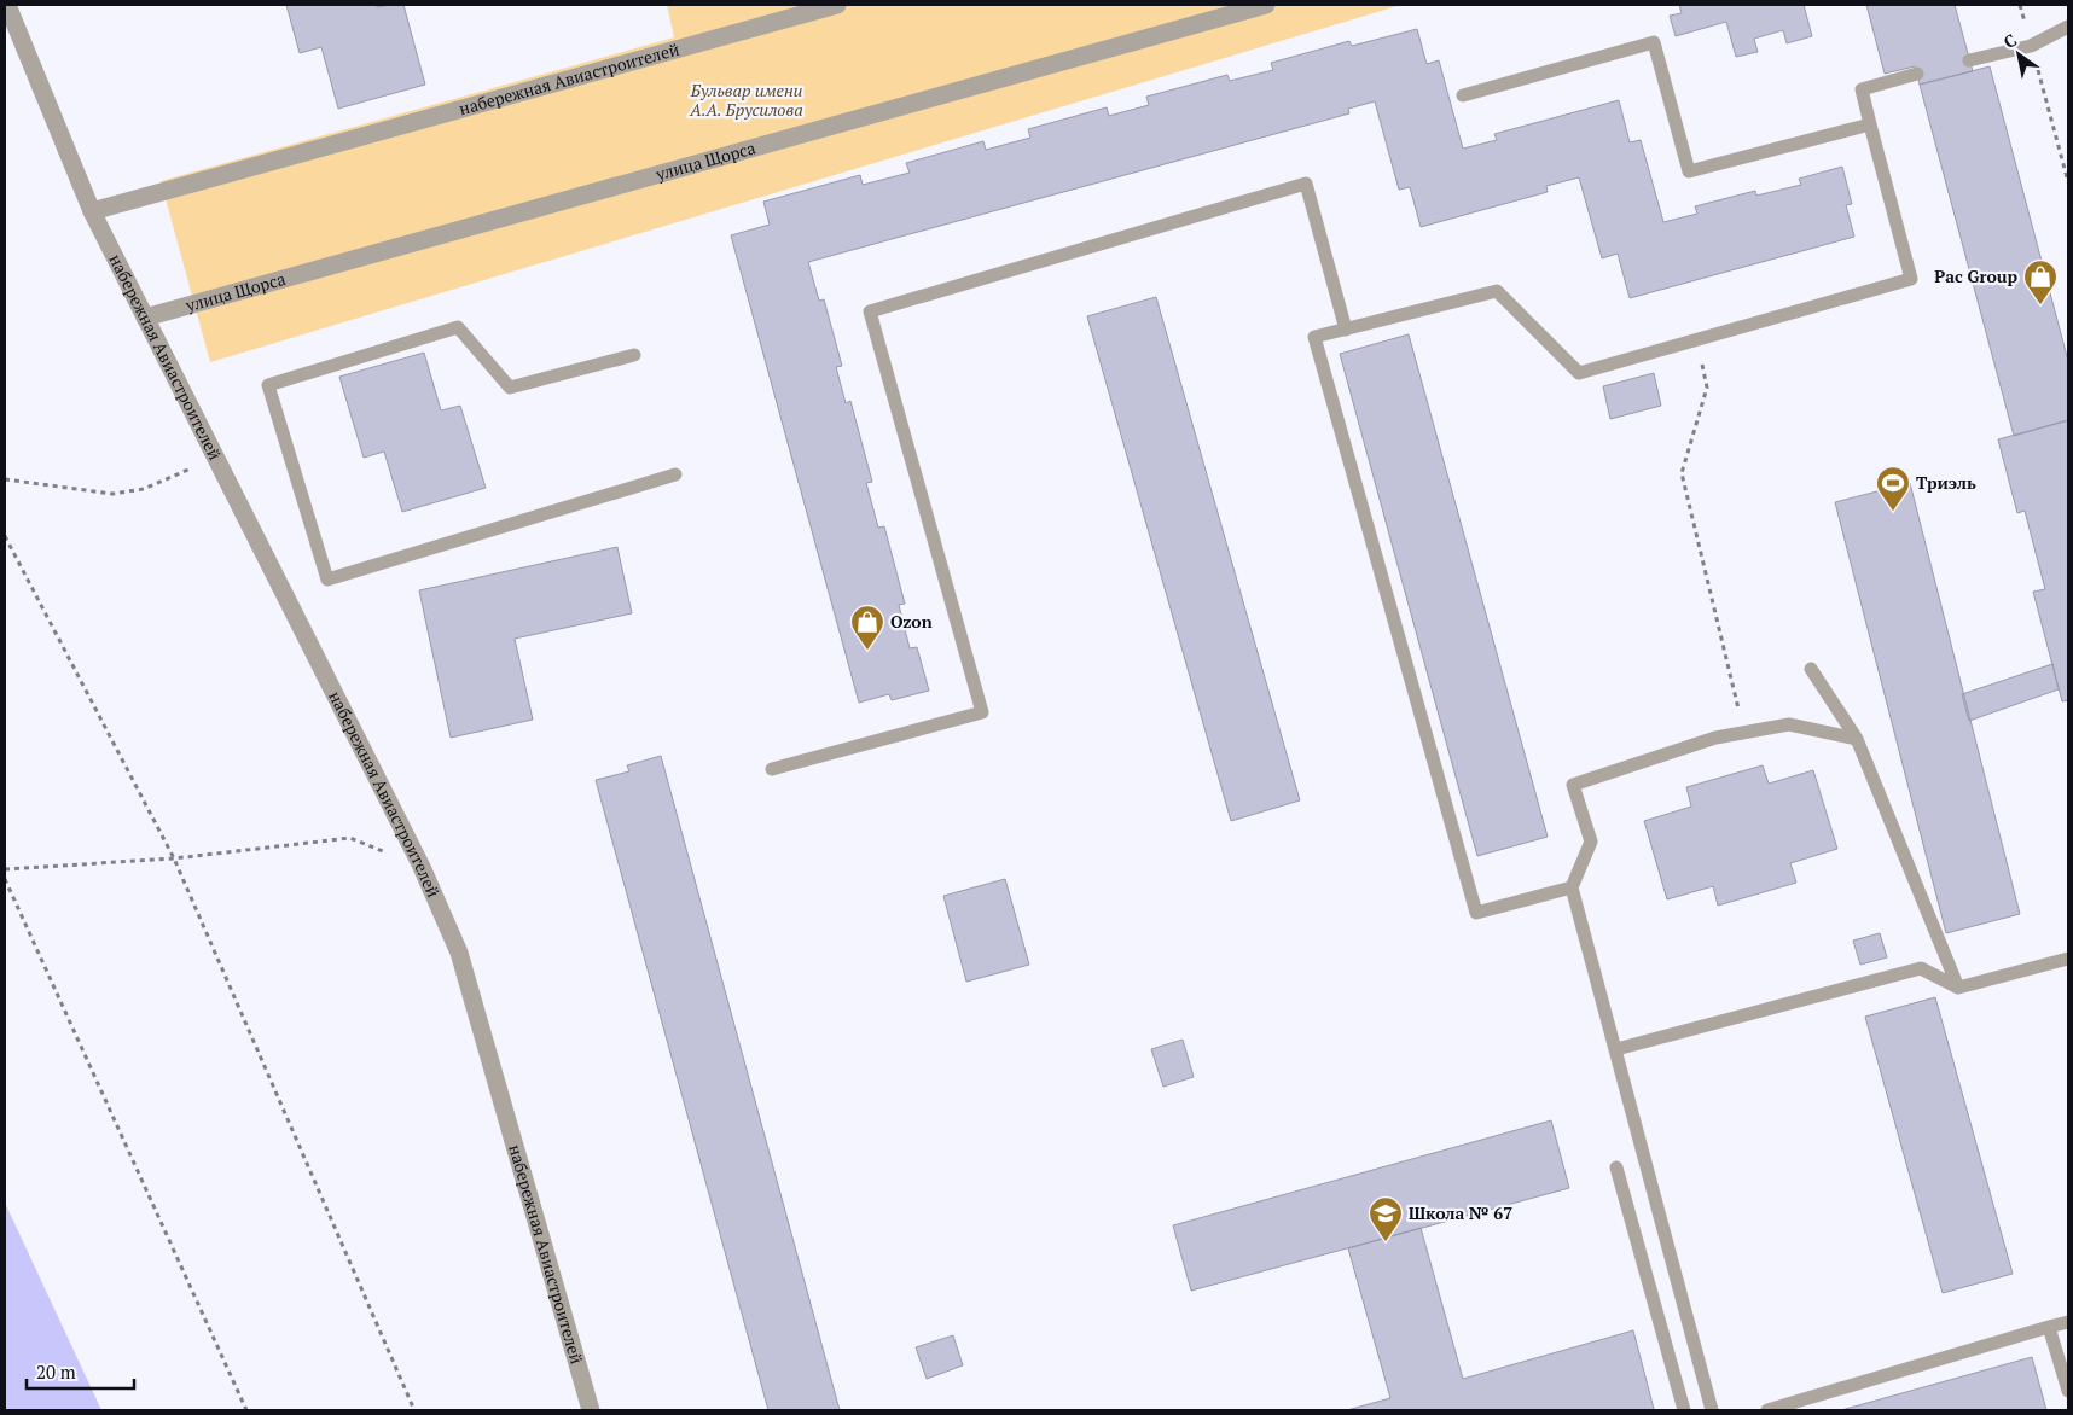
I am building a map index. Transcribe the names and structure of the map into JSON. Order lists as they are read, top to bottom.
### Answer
{
  "streets": {
    "street": ["набережная Авиастроителей", "улица Щорса"]
  },
  "crossings": [
    ["набережная Авиастроителей", "улица Щорса"]
  ],
  "parks": ["Бульвар имени А.А. Брусилова"],
  "places": {
    "shop": ["Pac Group", "Ozon"],
    "sports": ["Триэль"],
    "school or university": ["Школа № 67"]
  },
  "scale_bar": "20 m",
  "north": "top left"
}
